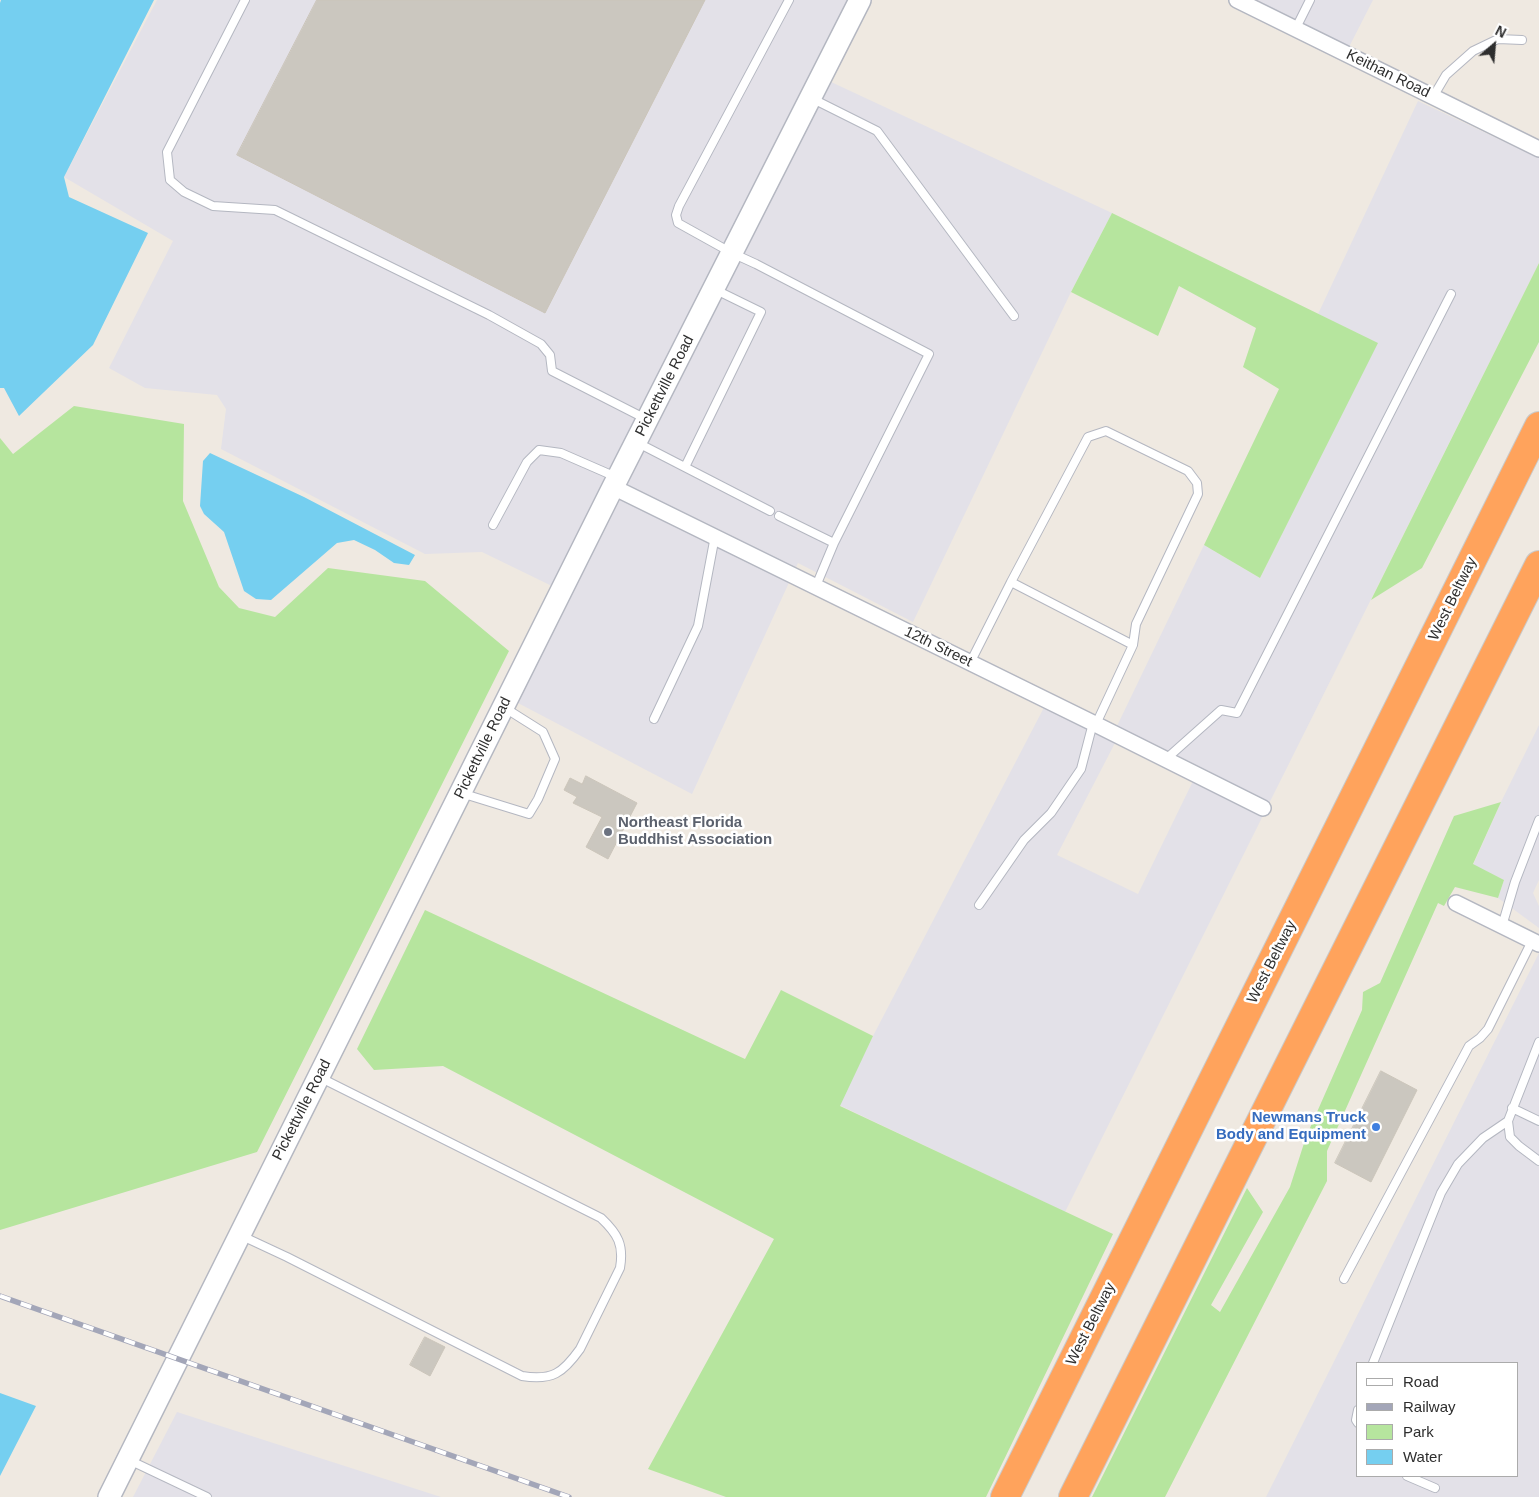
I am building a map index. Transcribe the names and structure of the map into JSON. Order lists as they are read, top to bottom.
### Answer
{
  "streets": {
    "highway": ["West Beltway"],
    "street": ["Keithan Road", "Pickettville Road", "12th Street"]
  },
  "crossings": [
    ["Pickettville Road", "12th Street"]
  ],
  "places": ["Northeast Florida Buddhist Association", "Newmans Truck Body and Equipment"],
  "legend": [
    "Road",
    "Railway",
    "Park",
    "Water"
  ],
  "north": "top right"
}
